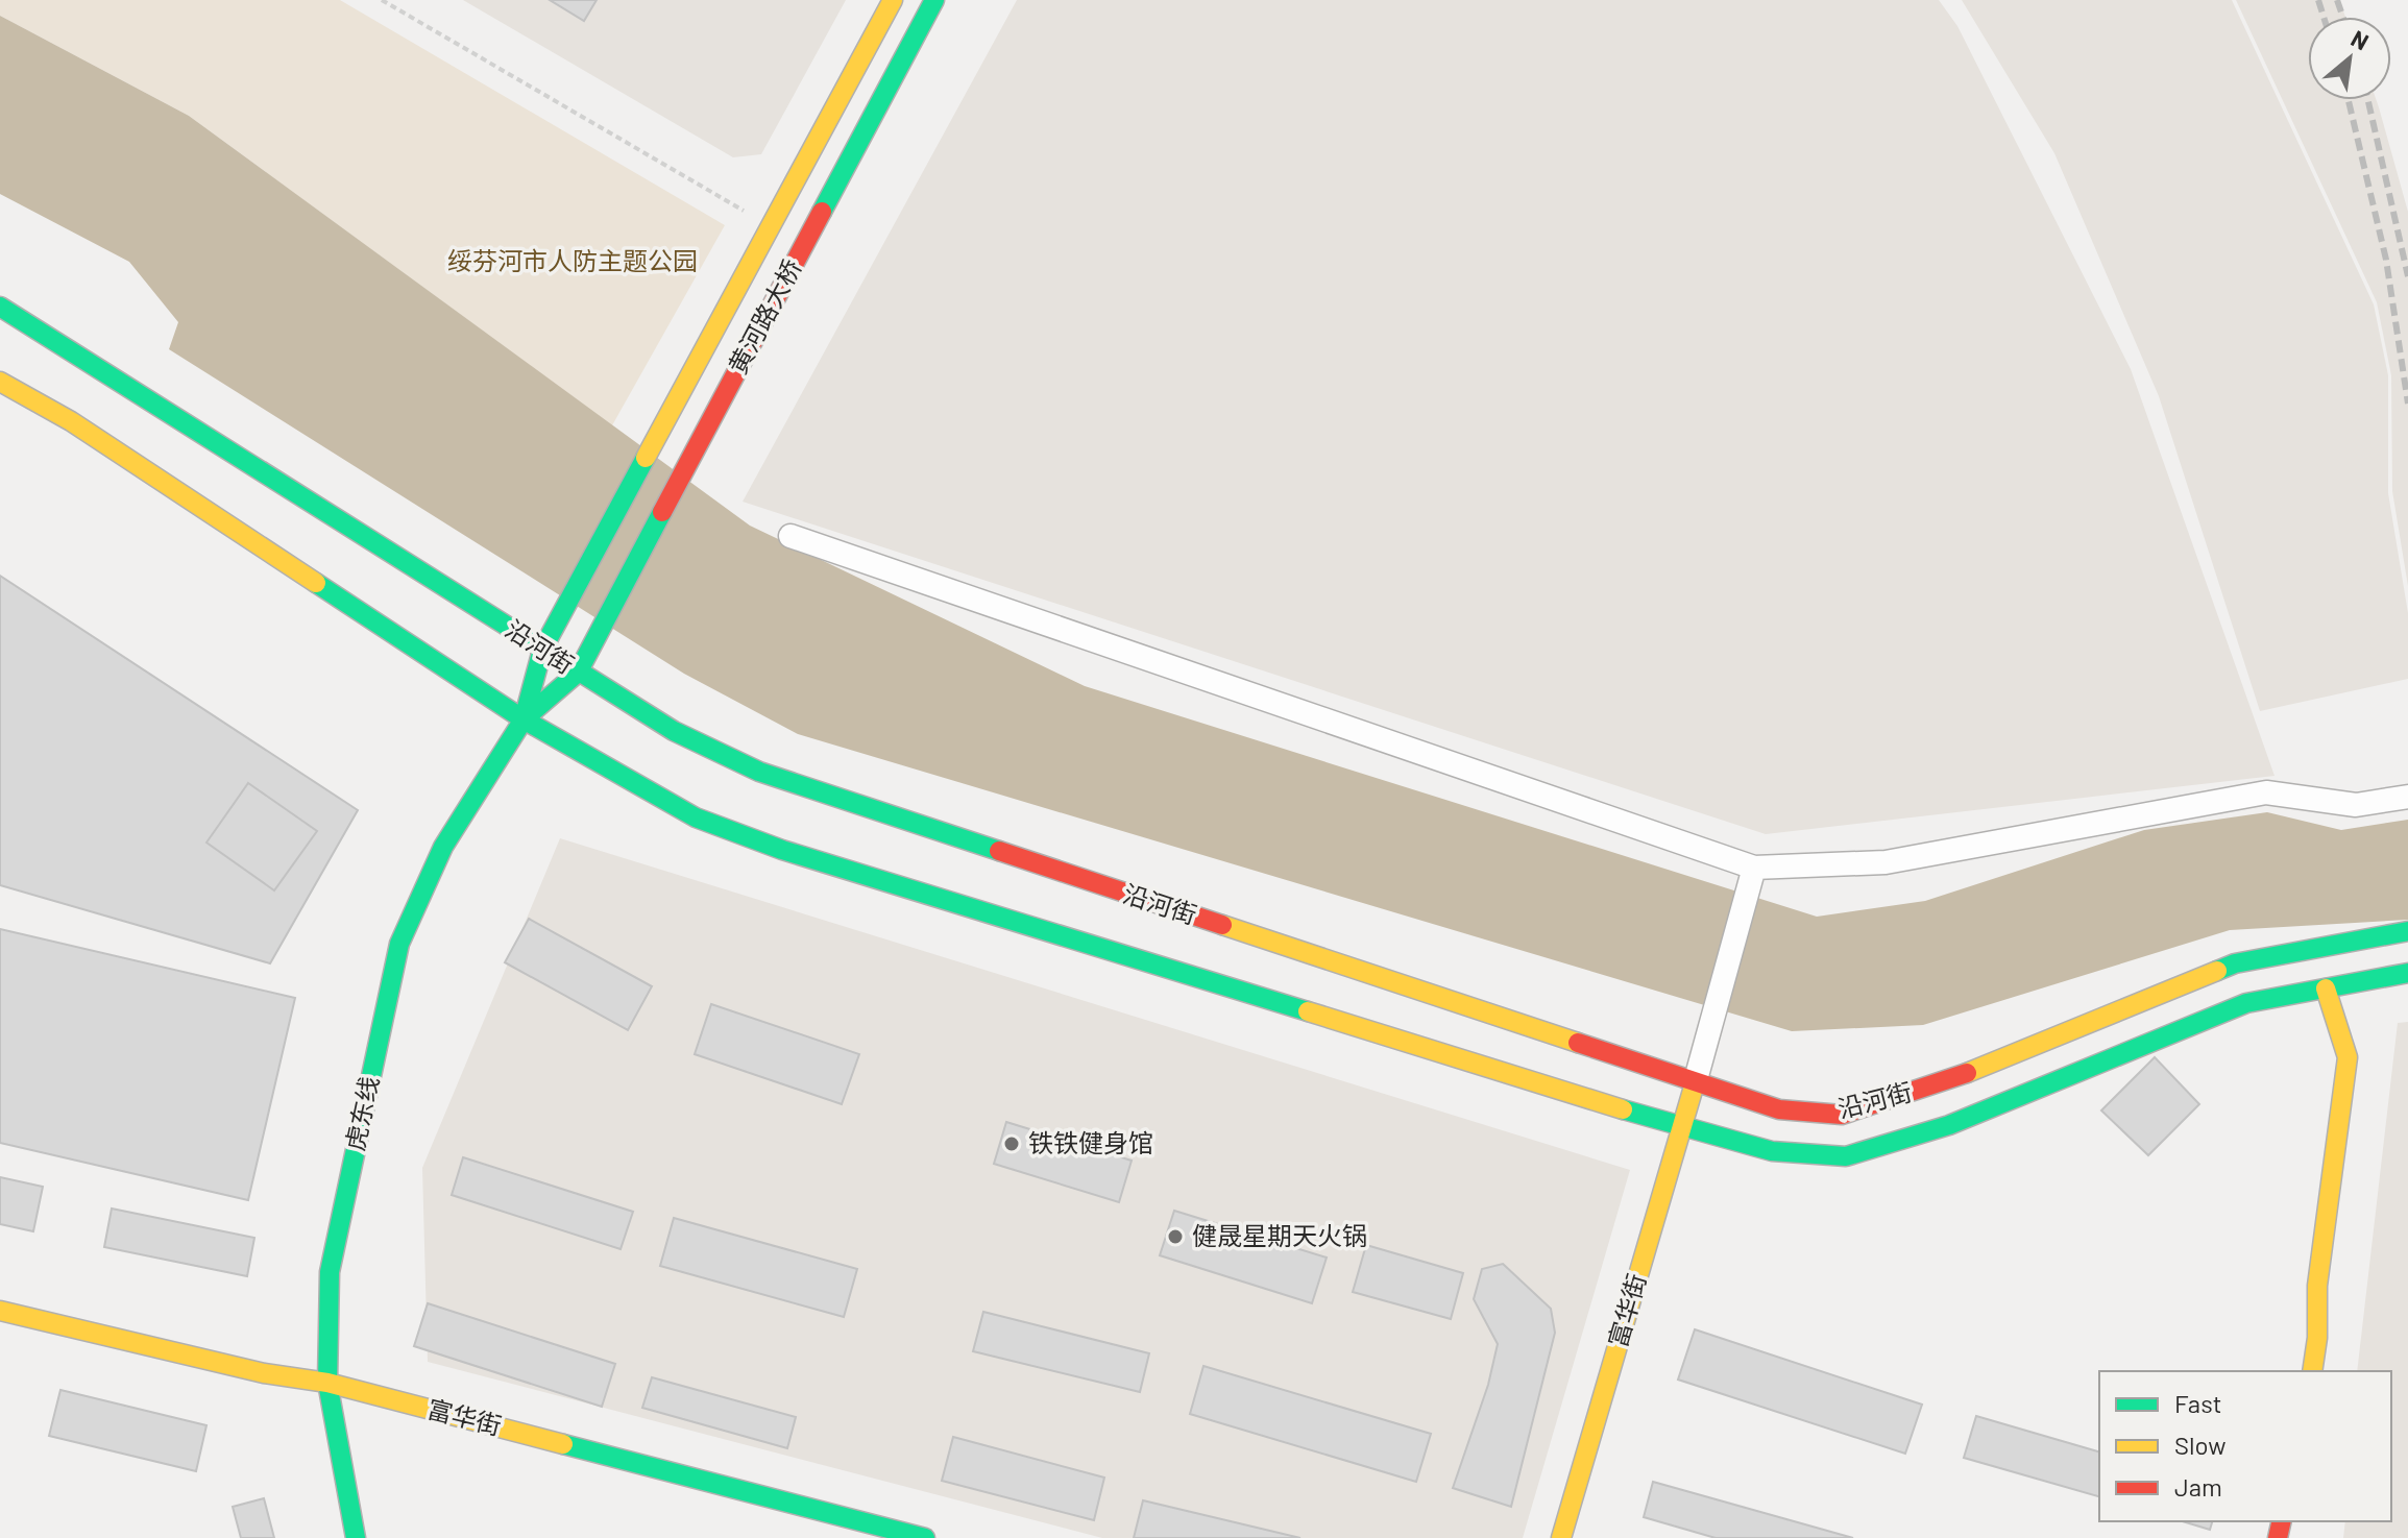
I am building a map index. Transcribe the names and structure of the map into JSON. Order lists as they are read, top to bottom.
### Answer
{
  "streets": {
    "main road": [
      "黄河路大桥",
      "沿河街",
      "虎东线",
      "富华街"
    ]
  },
  "crossings": [
    ["黄河路大桥", "沿河街"],
    ["黄河路大桥", "虎东线"],
    ["沿河街", "虎东线"],
    ["沿河街", "富华街"],
    ["虎东线", "富华街"]
  ],
  "parks": ["绥芬河市人防主题公园"],
  "places": ["铁铁健身馆", "健晟星期天火锅"],
  "legend": ["Fast", "Slow", "Jam"],
  "north": "top right"
}
